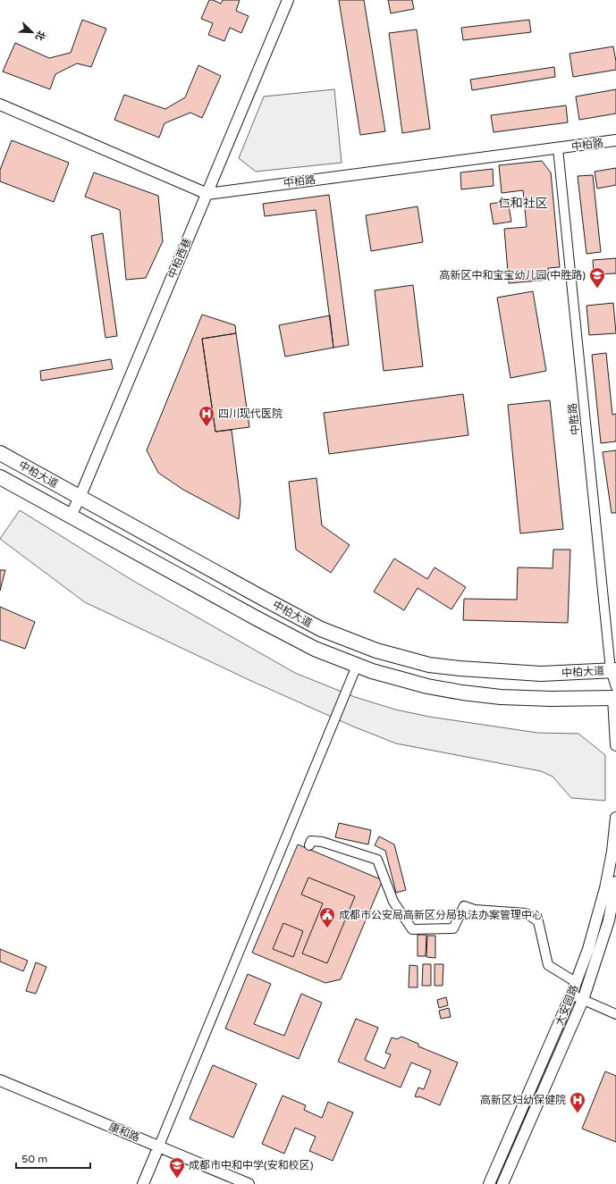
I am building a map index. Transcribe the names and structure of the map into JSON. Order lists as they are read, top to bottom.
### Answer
{
  "streets": {
    "main road": ["中柏大道"],
    "street": [
      "中柏路",
      "中柏西巷",
      "中胜路",
      "大安园路",
      "康和路"
    ]
  },
  "crossings": [
    ["中柏路", "中柏西巷"],
    ["中柏路", "中胜路"],
    ["中柏西巷", "中柏大道"],
    ["中胜路", "中柏大道"]
  ],
  "districts": ["仁和社区"],
  "places": {
    "school or university": ["高新区中和宝宝幼儿园(中胜路)", "成都市中和中学(安和校区)"],
    "hospital": ["四川现代医院", "高新区妇幼保健院"],
    "public building": ["成都市公安局高新区分局执法办案管理中心"]
  },
  "scale_bar": "50 m",
  "north": "bottom right"
}
